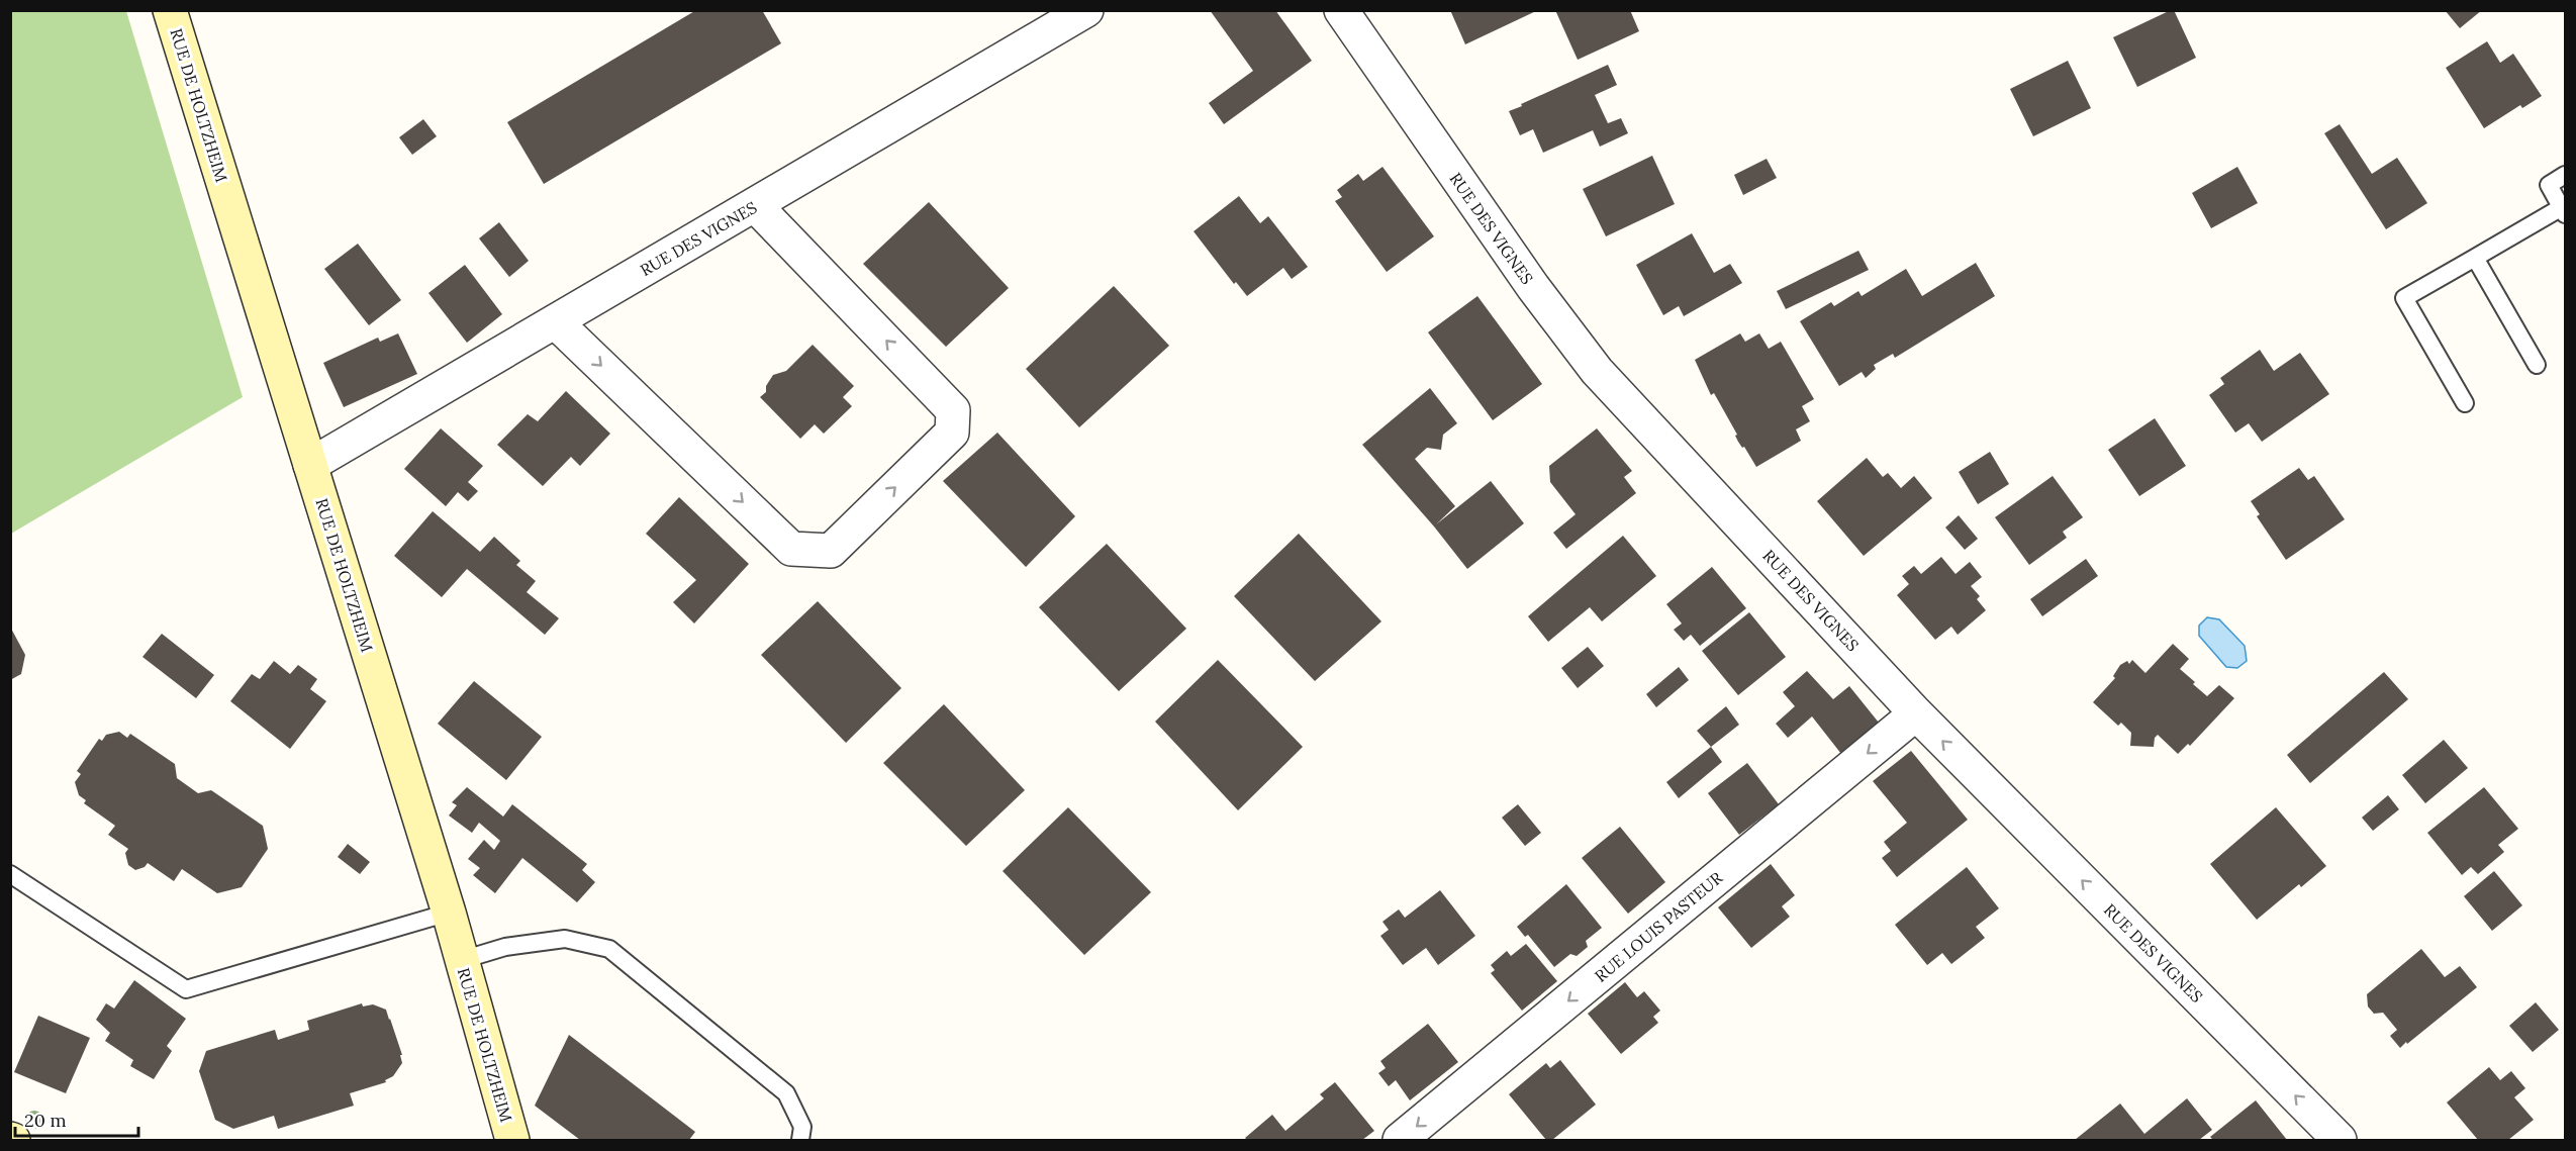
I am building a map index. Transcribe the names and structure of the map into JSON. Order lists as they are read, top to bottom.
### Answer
{
  "streets": {
    "main road": ["RUE DE HOLTZHEIM"],
    "street": ["RUE DES VIGNES", "RUE LOUIS PASTEUR"]
  },
  "crossings": [
    ["RUE DE HOLTZHEIM", "RUE DES VIGNES"],
    ["RUE DES VIGNES", "RUE LOUIS PASTEUR"]
  ],
  "one_way": ["RUE LOUIS PASTEUR"],
  "scale_bar": "20 m"
}
